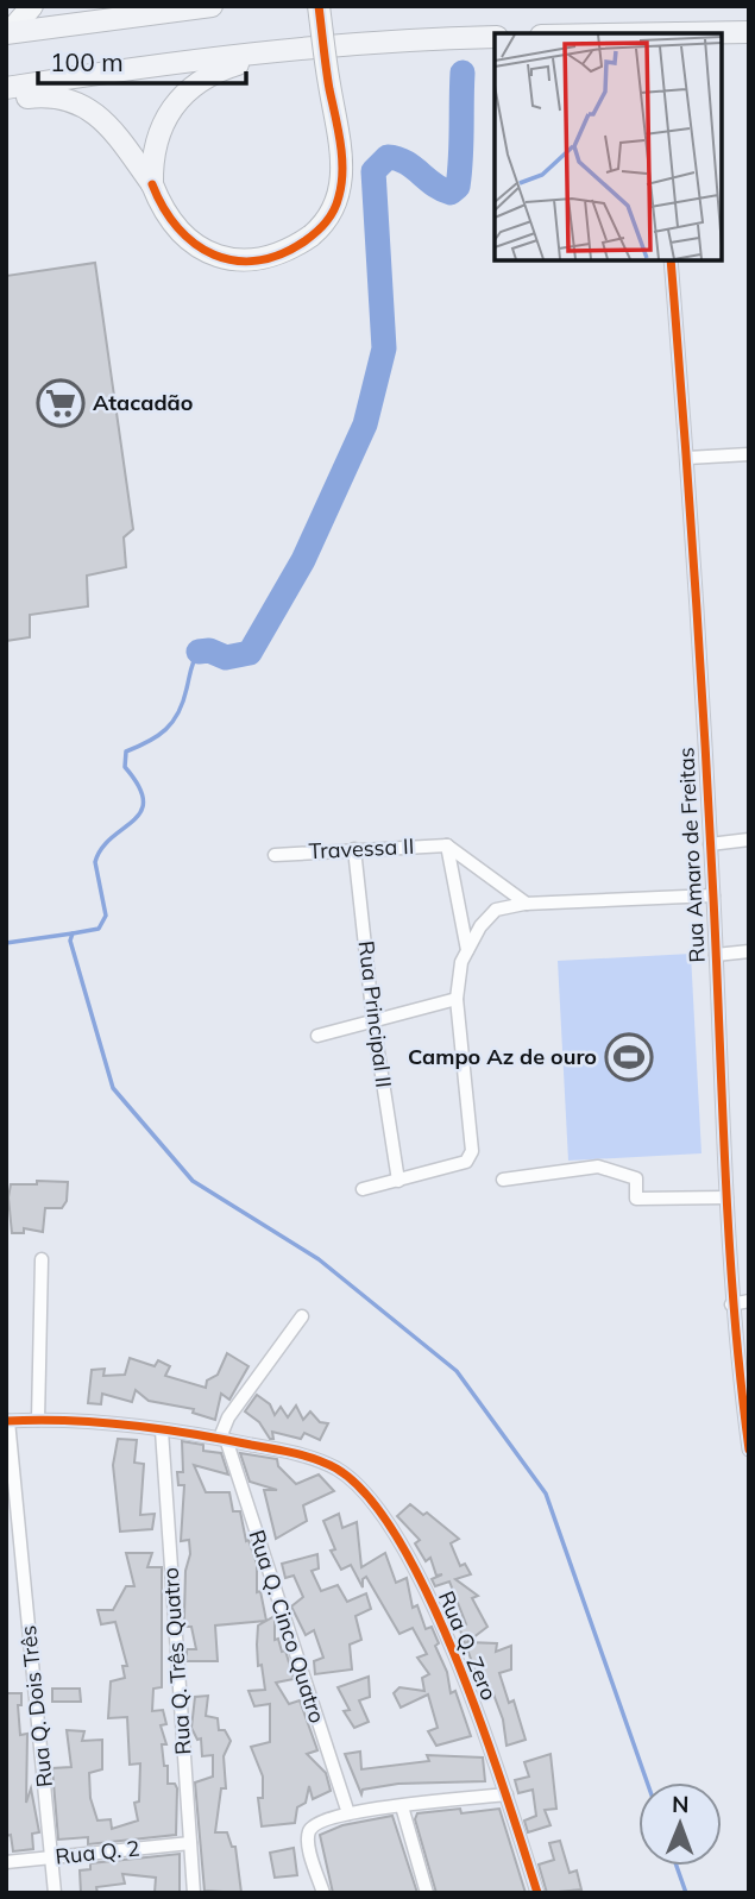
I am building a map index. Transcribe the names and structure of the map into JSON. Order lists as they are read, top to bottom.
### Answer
{
  "streets": {
    "street": [
      "Travessa II",
      "Rua Amaro de Freitas",
      "Rua Principal II",
      "Rua Q. Cinco Quatro",
      "Rua Q. Zero",
      "Rua Q. Três Quatro",
      "Rua Q. Dois Três",
      "Rua Q. 2"
    ]
  },
  "crossings": [
    ["Travessa II", "Rua Principal II"],
    ["Rua Q. Cinco Quatro", "Rua Q. Zero"],
    ["Rua Q. Zero", "Rua Q. Três Quatro"],
    ["Rua Q. Zero", "Rua Q. Dois Três"],
    ["Rua Q. Três Quatro", "Rua Q. 2"],
    ["Rua Q. Dois Três", "Rua Q. 2"]
  ],
  "places": {
    "supermarket": ["Atacadão"],
    "sports": ["Campo Az de ouro"]
  },
  "scale_bar": "100 m",
  "north": "top"
}
